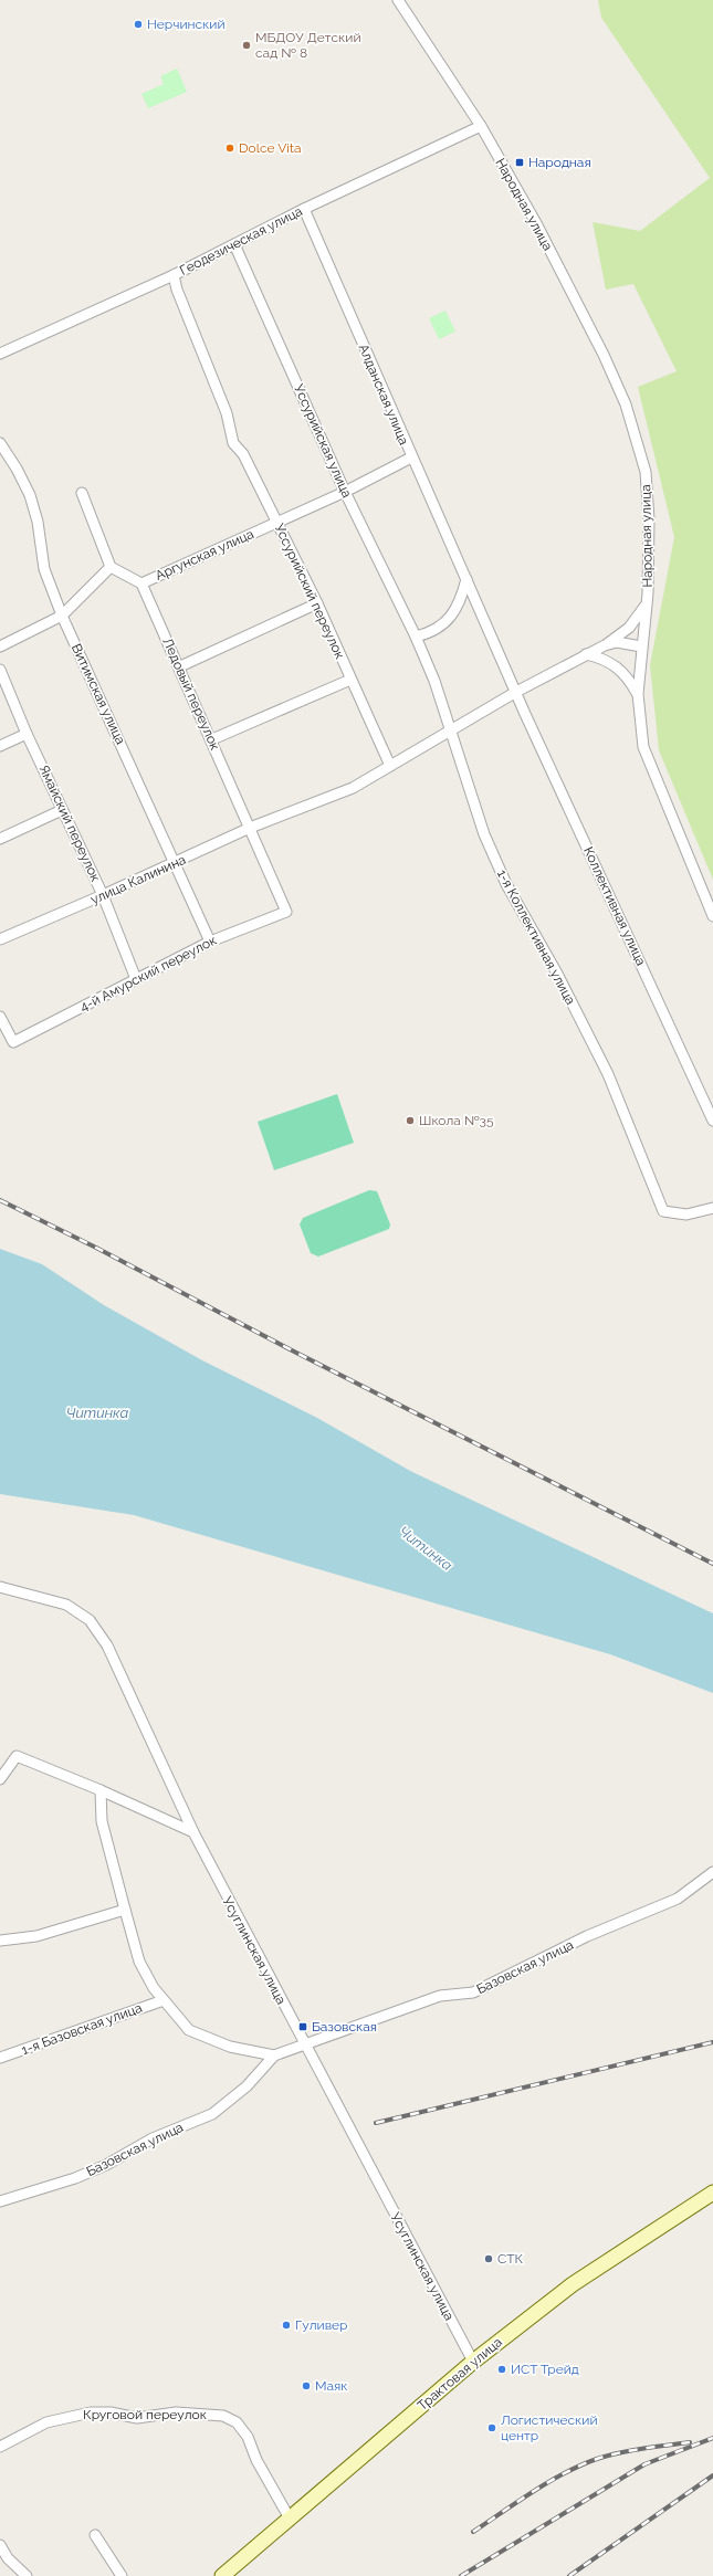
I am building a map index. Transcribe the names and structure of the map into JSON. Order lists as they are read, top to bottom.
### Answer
{
  "streets": {
    "main road": ["Трактовая улица"],
    "street": [
      "Народная улица",
      "Геодезическая улица",
      "Алданская улица",
      "Уссурийская улица",
      "Аргунская улица",
      "Уссурийский переулок",
      "Витимская улица",
      "Ледовый переулок",
      "Ямайский переулок",
      "улица Калинина",
      "Коллективная улица",
      "1-я Коллективная улица",
      "4-й Амурский переулок",
      "Усуглинская улица",
      "Базовская улица",
      "1-я Базовская улица",
      "Круговой переулок"
    ]
  },
  "crossings": [
    ["Народная улица", "Геодезическая улица"],
    ["Геодезическая улица", "Алданская улица"],
    ["Геодезическая улица", "Уссурийская улица"],
    ["Геодезическая улица", "Уссурийский переулок"],
    ["Алданская улица", "Аргунская улица"],
    ["Алданская улица", "Коллективная улица"],
    ["Уссурийская улица", "Аргунская улица"],
    ["Уссурийская улица", "1-я Коллективная улица"],
    ["Аргунская улица", "Уссурийский переулок"],
    ["Аргунская улица", "Ледовый переулок"],
    ["Витимская улица", "улица Калинина"],
    ["Витимская улица", "4-й Амурский переулок"],
    ["Ледовый переулок", "улица Калинина"],
    ["Ледовый переулок", "4-й Амурский переулок"],
    ["Ямайский переулок", "улица Калинина"],
    ["Ямайский переулок", "4-й Амурский переулок"],
    ["Усуглинская улица", "Базовская улица"],
    ["Усуглинская улица", "Трактовая улица"],
    ["Трактовая улица", "Круговой переулок"]
  ],
  "water": ["Читинка"],
  "places": {
    "other": [
      "Нерчинский",
      "МБДОУ Детский сад № 8",
      "Dolce Vita",
      "Школа №35",
      "СТК",
      "Гуливер",
      "ИСТ Трейд",
      "Маяк",
      "Логистический центр"
    ],
    "transit": ["Народная", "Базовская"]
  }
}
